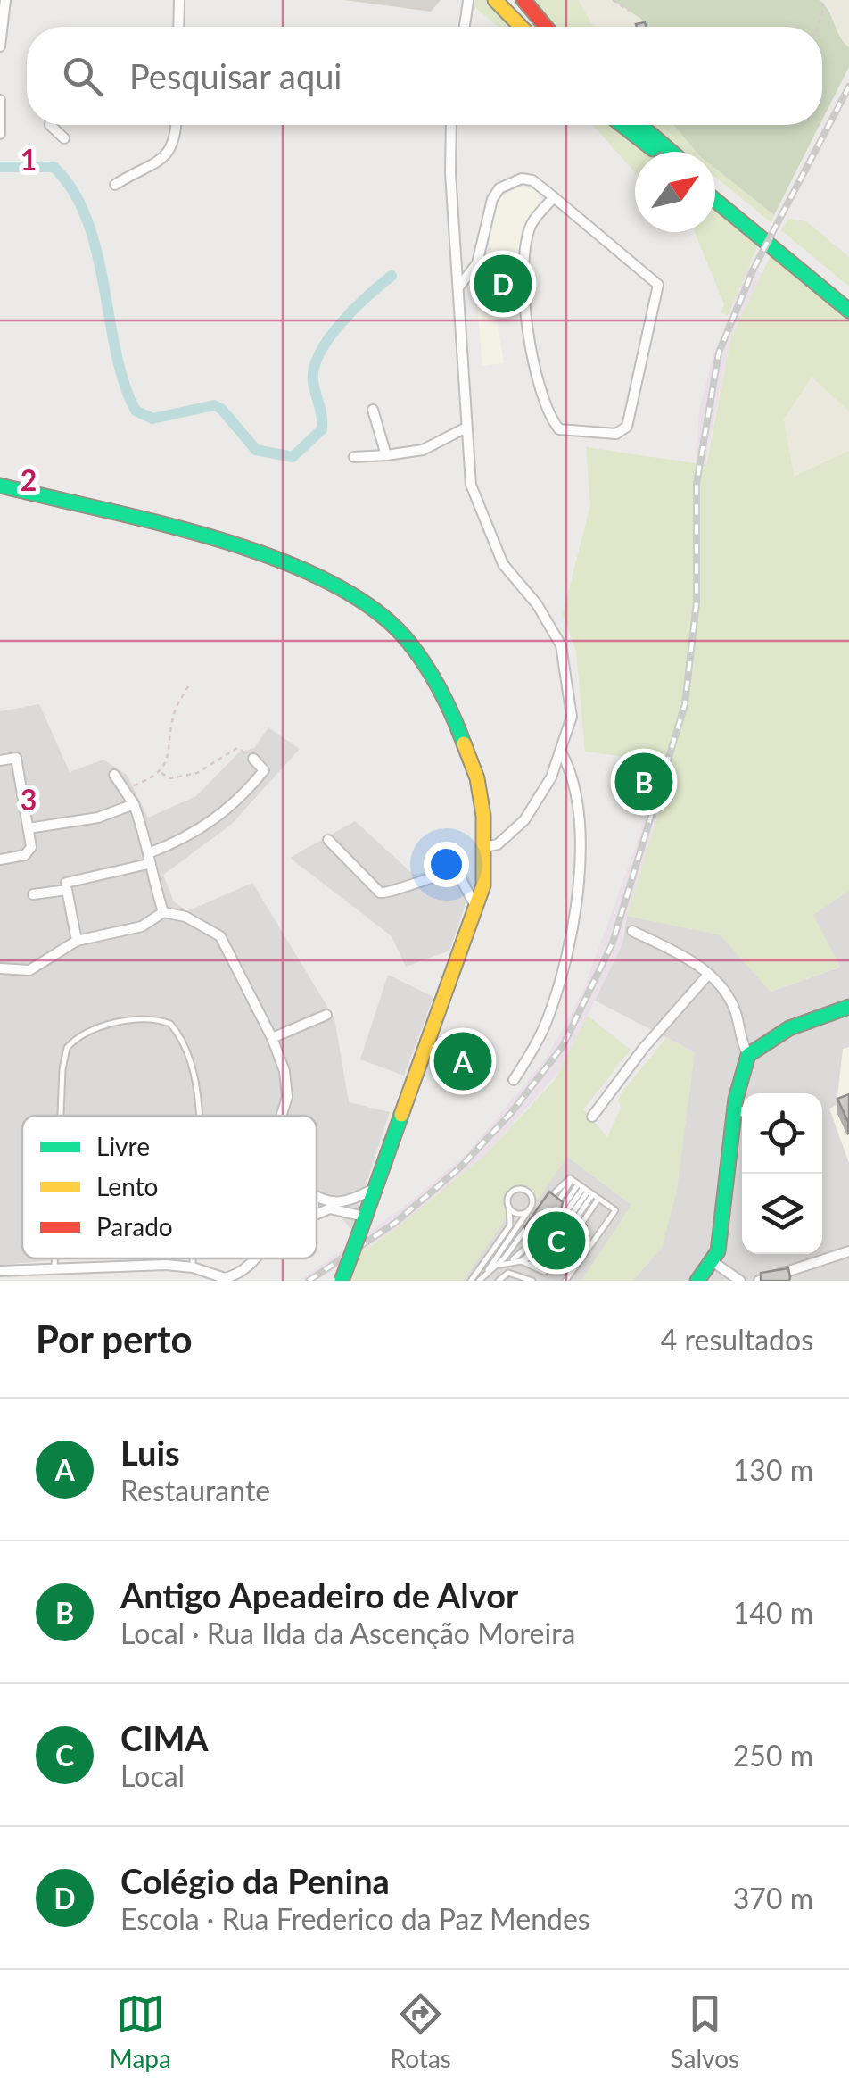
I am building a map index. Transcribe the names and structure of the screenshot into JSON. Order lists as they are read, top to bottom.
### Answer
{
  "legend": ["Livre", "Lento", "Parado"],
  "north": "top right",
  "page": {
    "search": "Pesquisar aqui",
    "pins": [
      "D",
      "B",
      "A",
      "C"
    ],
    "heading": ["Por perto", "4 resultados"],
    "list": [
      {
        "mark": "A",
        "name": "Luis",
        "note": "Restaurante",
        "value": "130 m"
      },
      {
        "mark": "B",
        "name": "Antigo Apeadeiro de Alvor",
        "note": "Local · Rua Ilda da Ascenção Moreira",
        "value": "140 m"
      },
      {
        "mark": "C",
        "name": "CIMA",
        "note": "Local",
        "value": "250 m"
      },
      {
        "mark": "D",
        "name": "Colégio da Penina",
        "note": "Escola · Rua Frederico da Paz Mendes",
        "value": "370 m"
      }
    ],
    "nav": ["Mapa", "Rotas", "Salvos"]
  },
  "grid": {
    "rows": ["1", "2", "3"]
  }
}
